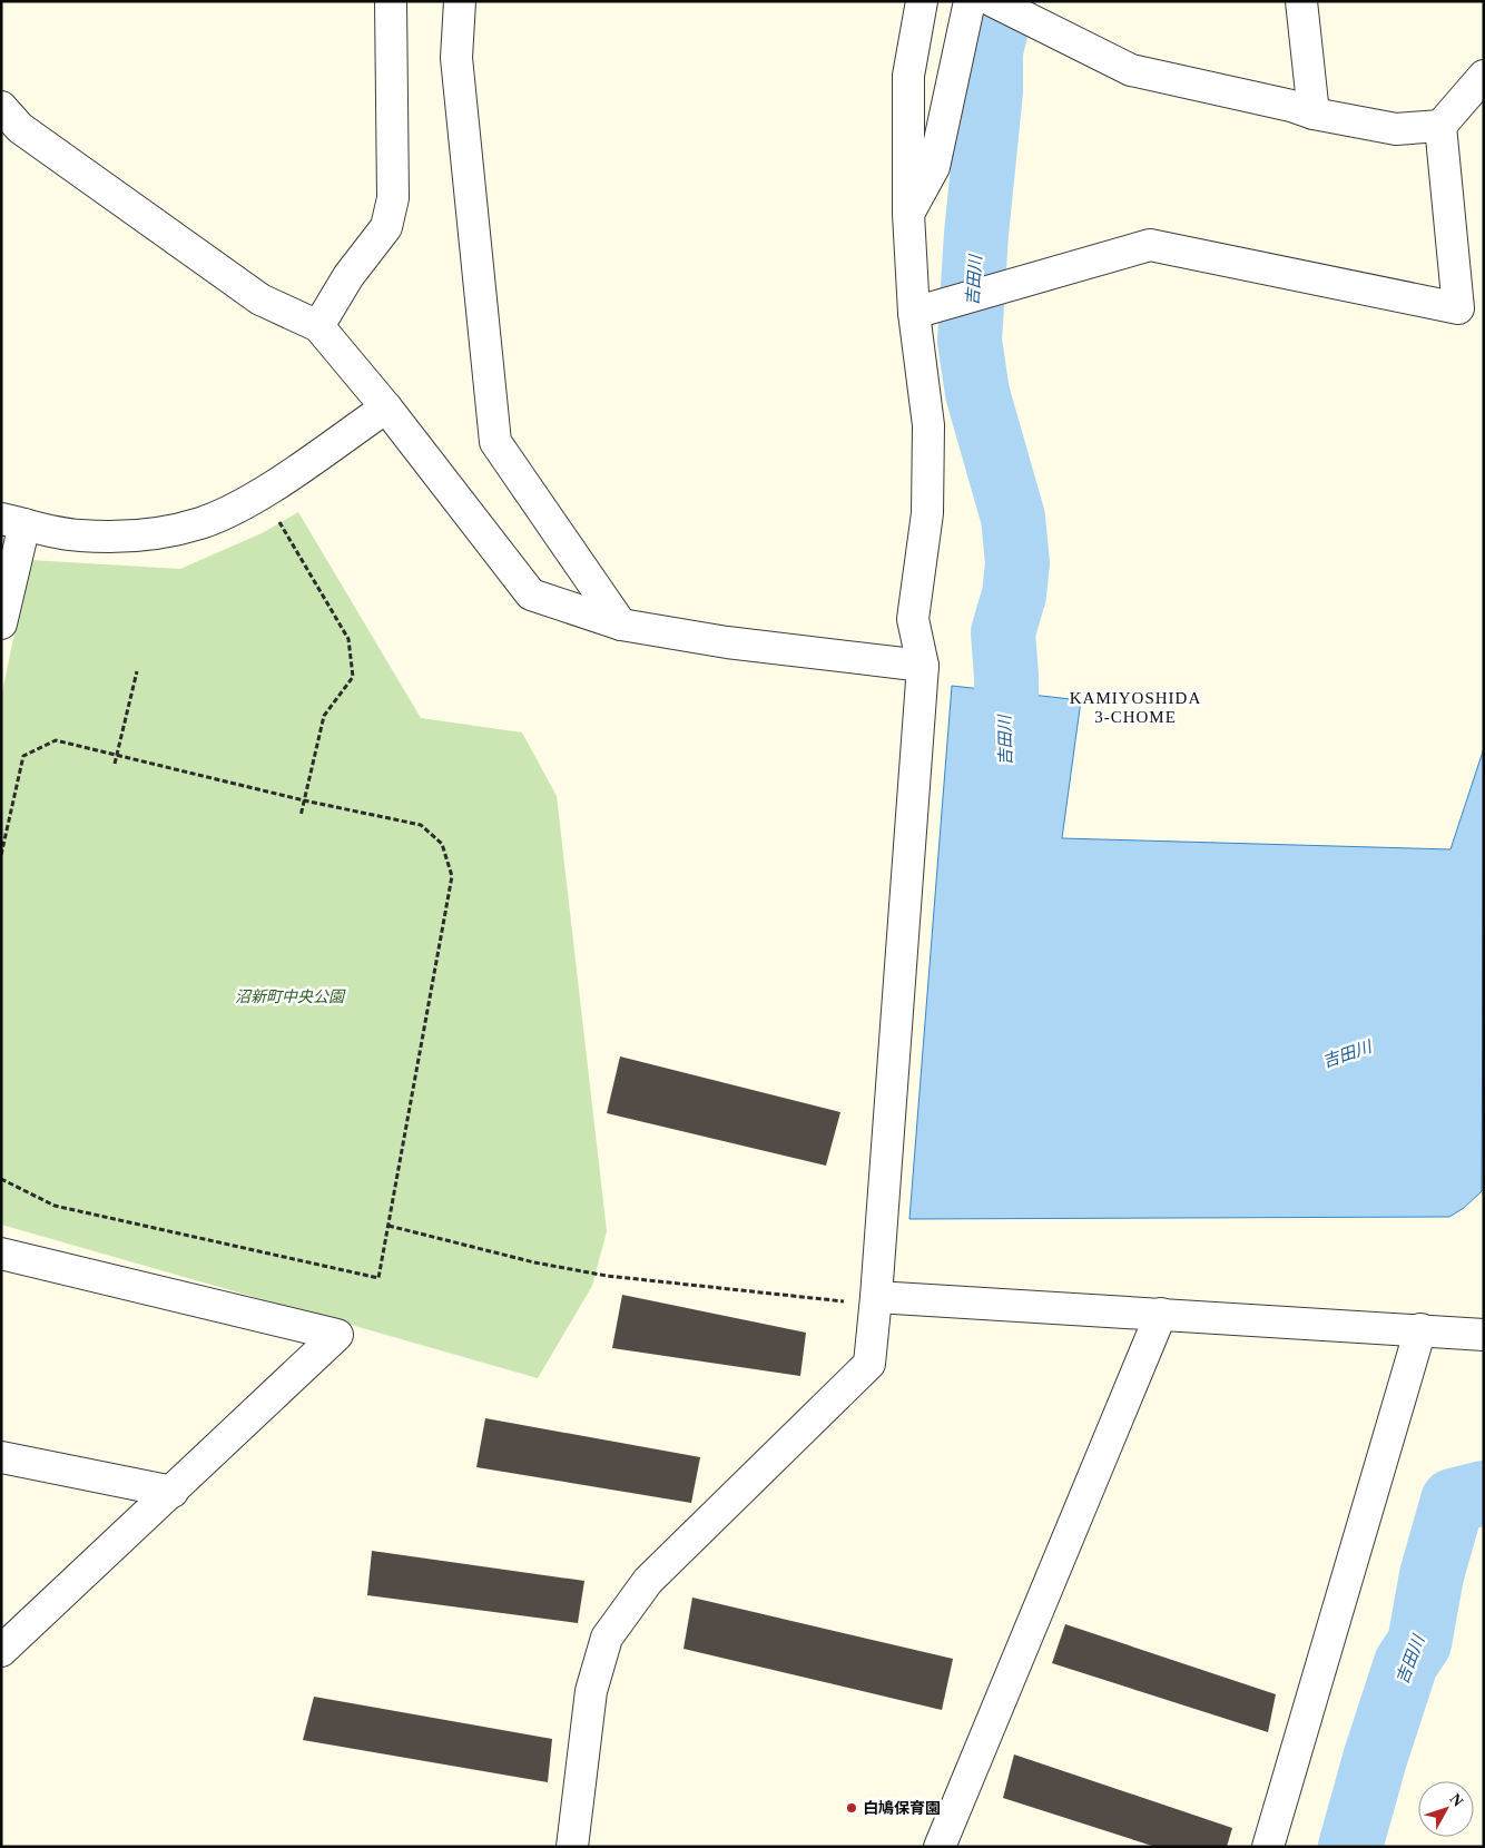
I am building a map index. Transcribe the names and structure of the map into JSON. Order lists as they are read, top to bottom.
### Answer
{
  "districts": ["KAMIYOSHIDA 3-CHOME"],
  "water": ["吉田川"],
  "parks": ["沼新町中央公園"],
  "places": ["白鳩保育園"],
  "north": "top right"
}
